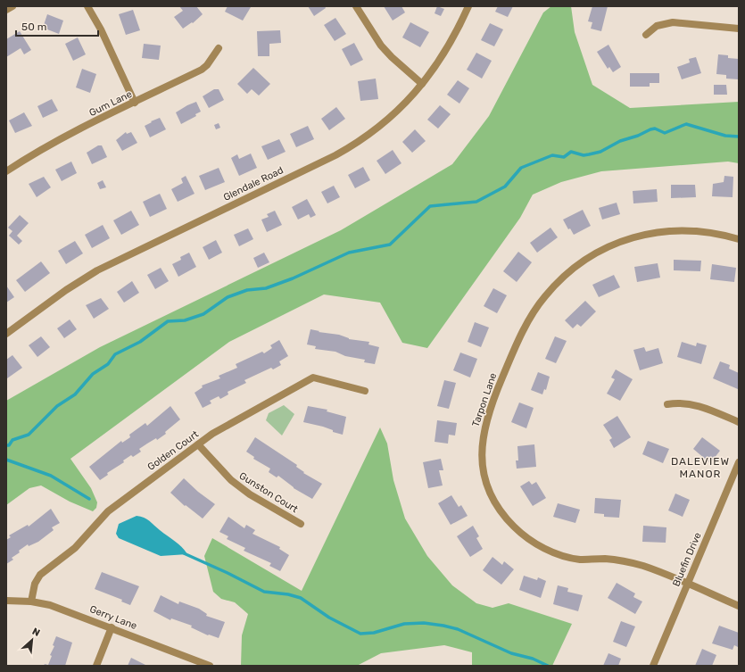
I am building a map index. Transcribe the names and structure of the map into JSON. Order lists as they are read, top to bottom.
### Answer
{
  "streets": {
    "street": [
      "Gum Lane",
      "Glendale Road",
      "Tarpon Lane",
      "Golden Court",
      "Gunston Court",
      "Bluefin Drive",
      "Gerry Lane"
    ]
  },
  "crossings": [
    ["Tarpon Lane", "Bluefin Drive"],
    ["Golden Court", "Gunston Court"],
    ["Golden Court", "Gerry Lane"]
  ],
  "districts": ["DALEVIEW MANOR"],
  "scale_bar": "50 m",
  "north": "top right"
}
